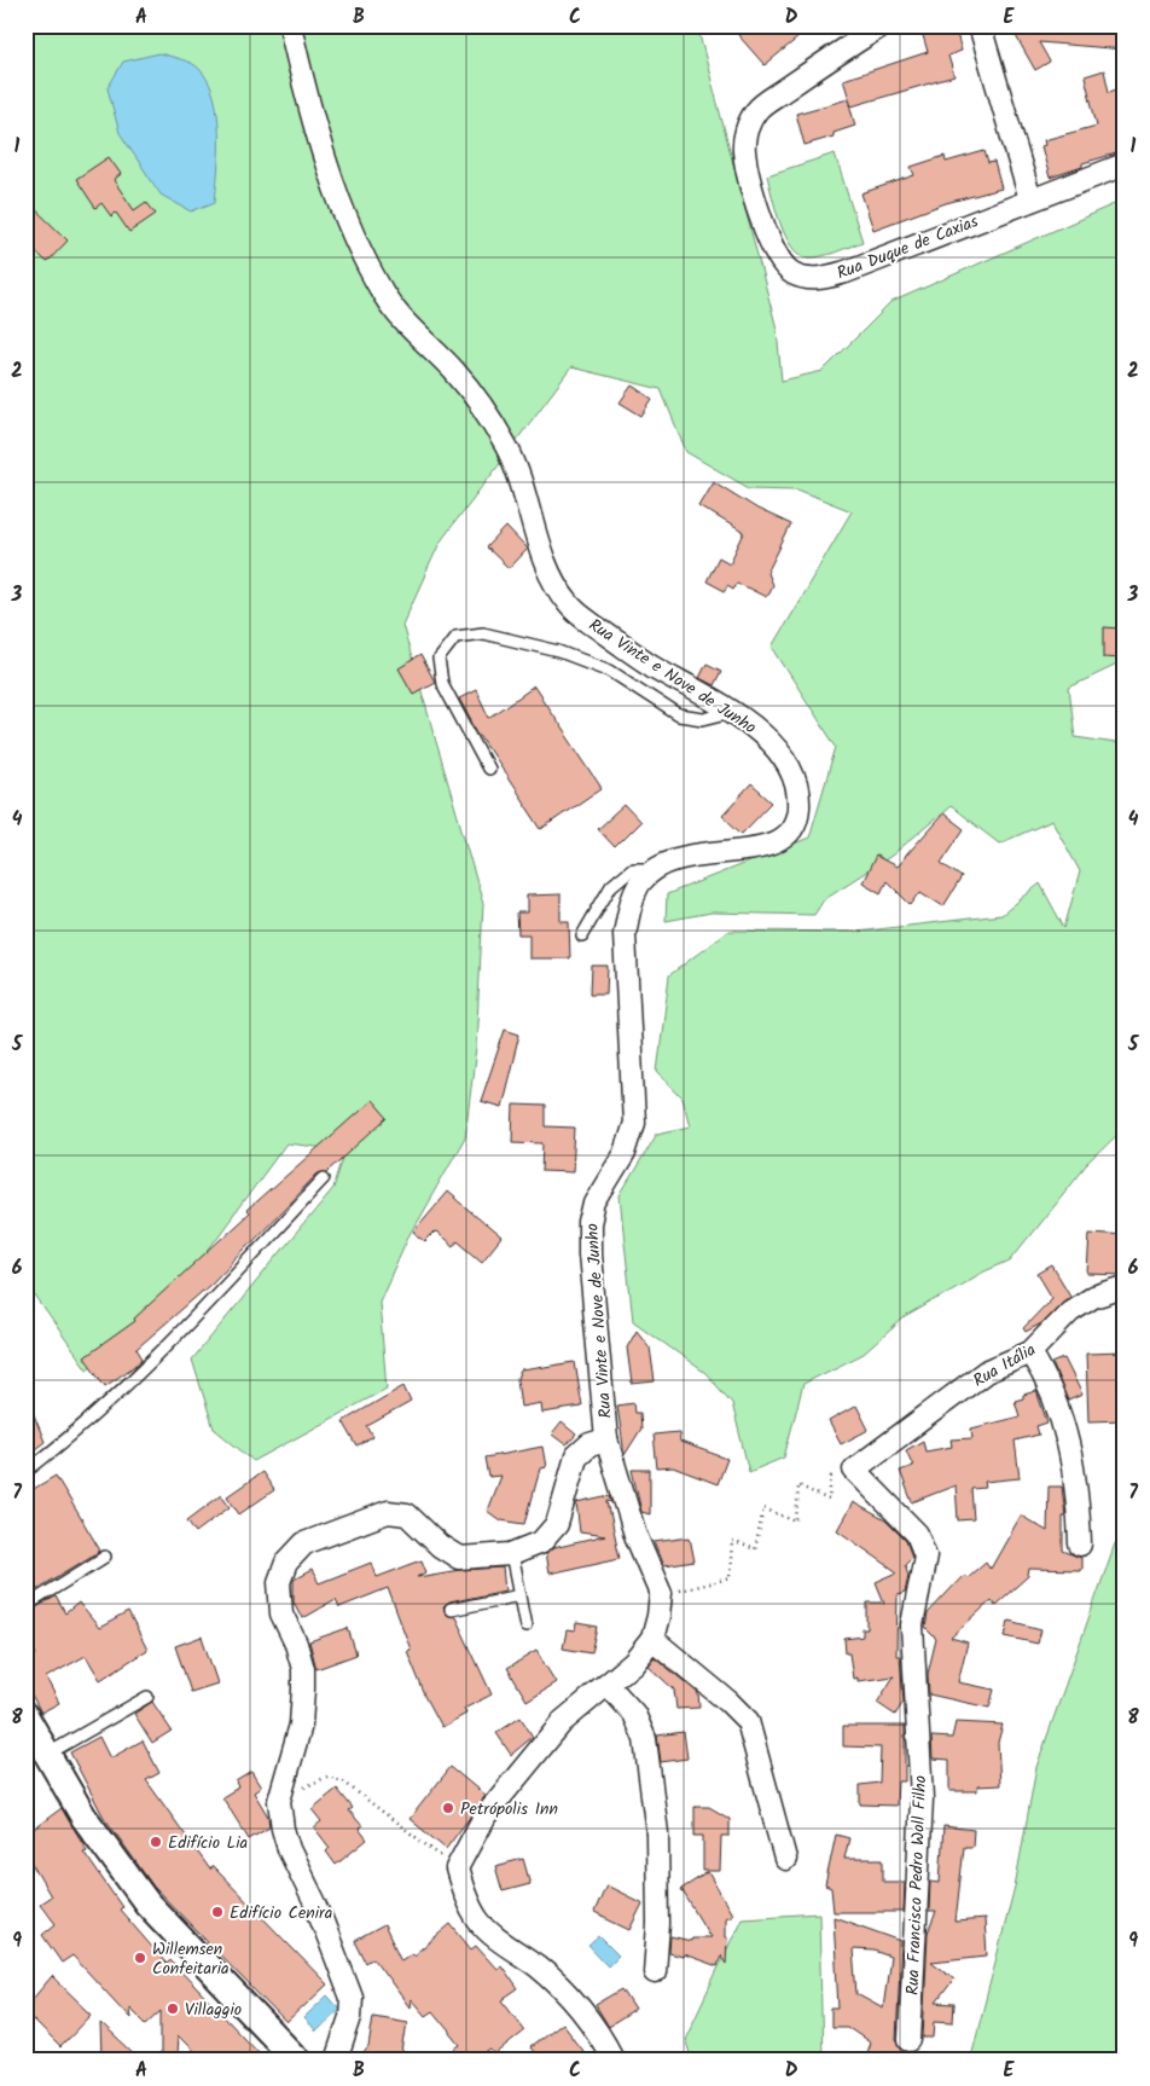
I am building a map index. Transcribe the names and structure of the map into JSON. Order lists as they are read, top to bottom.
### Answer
{
  "streets": {
    "street": [
      "Rua Duque de Caxias",
      "Rua Vinte e Nove de Junho",
      "Rua Itália",
      "Rua Francisco Pedro Woll Filho"
    ]
  },
  "crossings": [
    ["Rua Itália", "Rua Francisco Pedro Woll Filho"]
  ],
  "places": [
    "Petrópolis Inn",
    "Edifício Lia",
    "Edifício Cenira",
    "Willemsen Confeitaria",
    "Villaggio"
  ],
  "grid": {
    "columns": [
      "A",
      "B",
      "C",
      "D",
      "E"
    ],
    "rows": [
      "1",
      "2",
      "3",
      "4",
      "5",
      "6",
      "7",
      "8",
      "9"
    ]
  }
}
